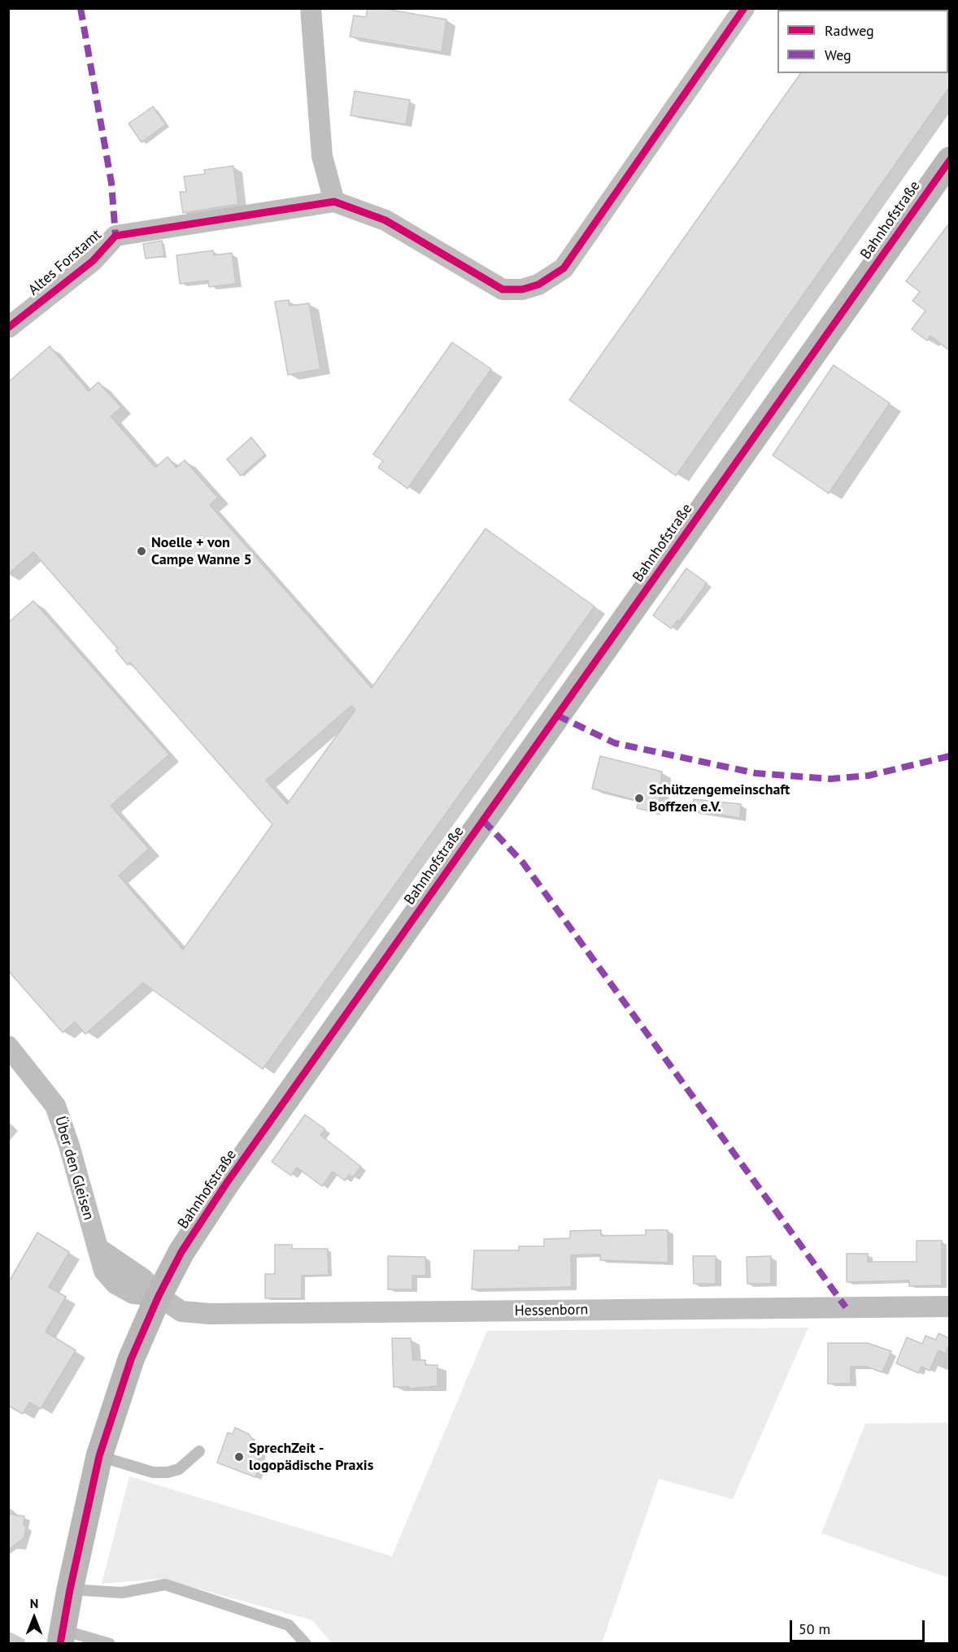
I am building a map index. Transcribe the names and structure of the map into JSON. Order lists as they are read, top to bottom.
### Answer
{
  "streets": {
    "main road": ["Bahnhofstraße"],
    "street": ["Altes Forstamt", "Über den Gleisen", "Hessenborn"]
  },
  "crossings": [
    ["Bahnhofstraße", "Über den Gleisen"],
    ["Bahnhofstraße", "Hessenborn"],
    ["Über den Gleisen", "Hessenborn"]
  ],
  "places": ["Noelle + von Campe Wanne 5", "Schützengemeinschaft Boffzen e.V.", "SprechZeit - logopädische Praxis"],
  "legend": ["Radweg", "Weg"],
  "scale_bar": "50 m",
  "north": "top"
}
